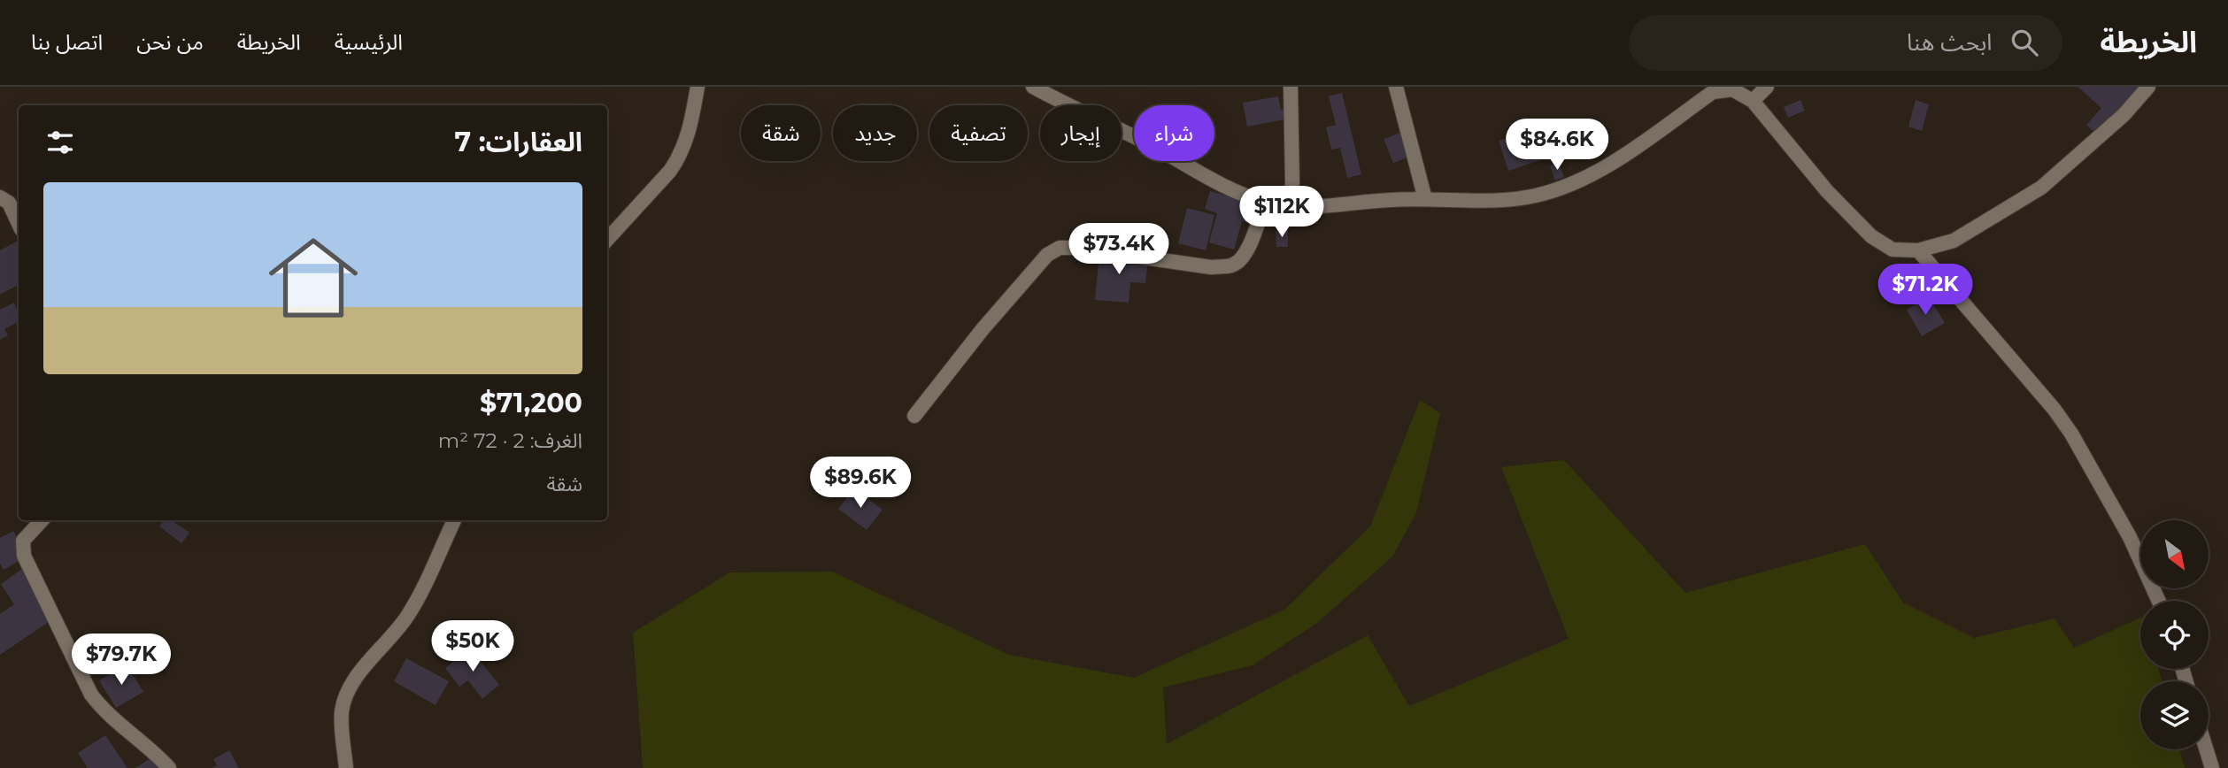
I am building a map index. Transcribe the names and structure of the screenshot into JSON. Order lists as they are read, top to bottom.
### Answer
{
  "north": "bottom right",
  "page": {
    "header": "الخريطة",
    "search": "ابحث هنا",
    "nav": [
      "الرئيسية",
      "الخريطة",
      "من نحن",
      "اتصل بنا"
    ],
    "chip": [
      "شراء",
      "إيجار",
      "تصفية",
      "جديد",
      "شقة"
    ],
    "heading": "العقارات: 7",
    "price": [
      "$84.6K",
      "$112K",
      "$73.4K",
      "$71.2K",
      "$89.6K",
      "$50K",
      "$79.7K"
    ],
    "list": [
      {
        "name": "$71,200",
        "note": "الغرف: 2 · 72 m² · شقة"
      }
    ]
  }
}
